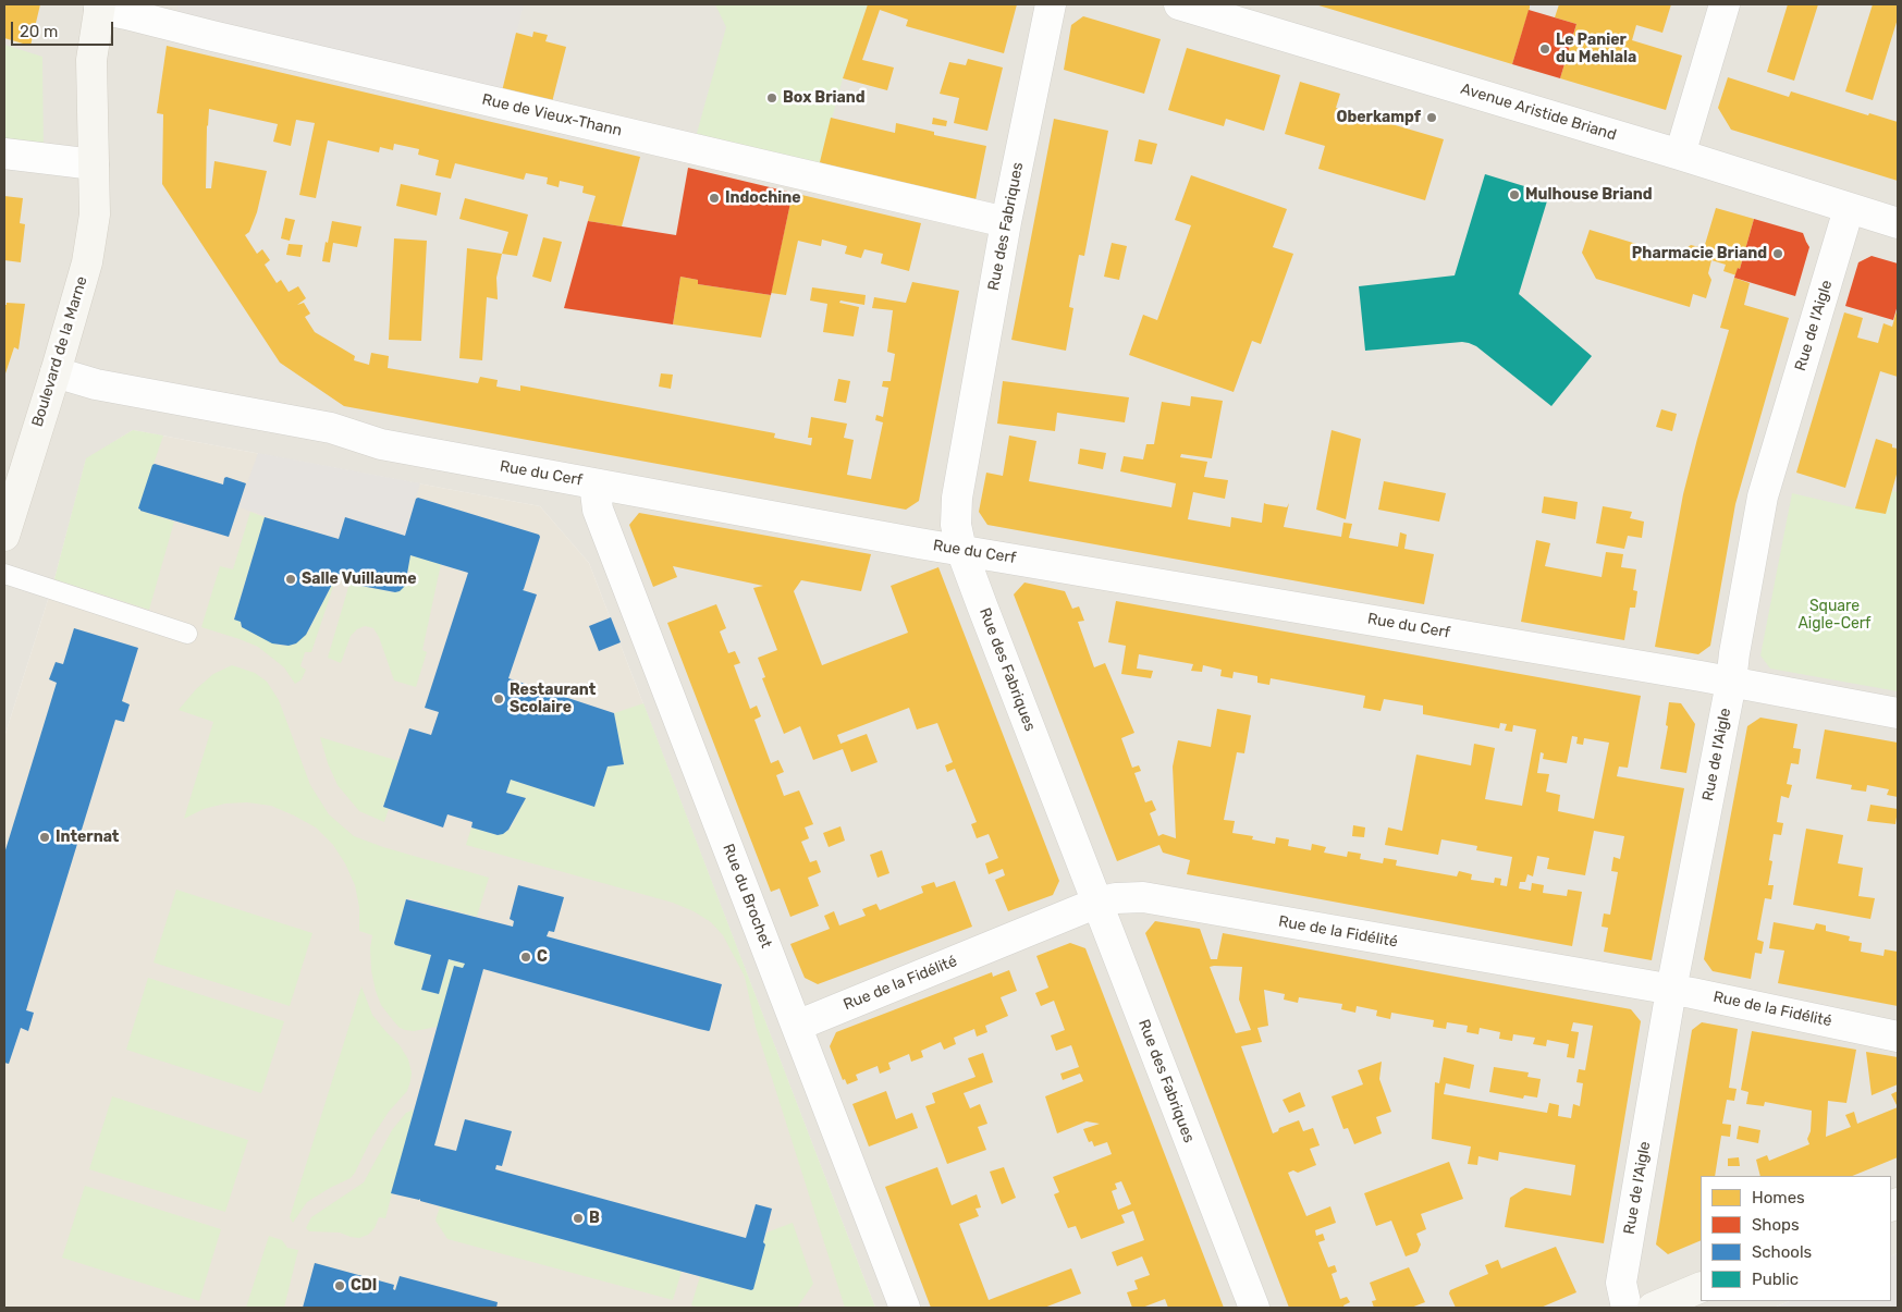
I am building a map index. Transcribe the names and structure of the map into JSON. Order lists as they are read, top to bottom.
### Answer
{
  "streets": {
    "street": [
      "Avenue Aristide Briand",
      "Rue de Vieux-Thann",
      "Rue des Fabriques",
      "Rue de l'Aigle",
      "Boulevard de la Marne",
      "Rue du Cerf",
      "Rue du Brochet",
      "Rue de la Fidélité"
    ]
  },
  "crossings": [
    ["Avenue Aristide Briand", "Rue de l'Aigle"],
    ["Rue de Vieux-Thann", "Rue des Fabriques"],
    ["Rue de Vieux-Thann", "Boulevard de la Marne"],
    ["Rue des Fabriques", "Rue du Cerf"],
    ["Rue des Fabriques", "Rue de la Fidélité"],
    ["Rue de l'Aigle", "Rue du Cerf"],
    ["Rue de l'Aigle", "Rue de la Fidélité"],
    ["Boulevard de la Marne", "Rue du Cerf"],
    ["Rue du Cerf", "Rue du Brochet"],
    ["Rue du Brochet", "Rue de la Fidélité"]
  ],
  "parks": ["Square Aigle-Cerf"],
  "places": [
    "Le Panier du Mehlala",
    "Box Briand",
    "Oberkampf",
    "Mulhouse Briand",
    "Indochine",
    "Pharmacie Briand",
    "Salle Vuillaume",
    "Restaurant Scolaire",
    "Internat",
    "C",
    "B",
    "CDI"
  ],
  "legend": [
    "Homes",
    "Shops",
    "Schools",
    "Public"
  ],
  "scale_bar": "20 m"
}
